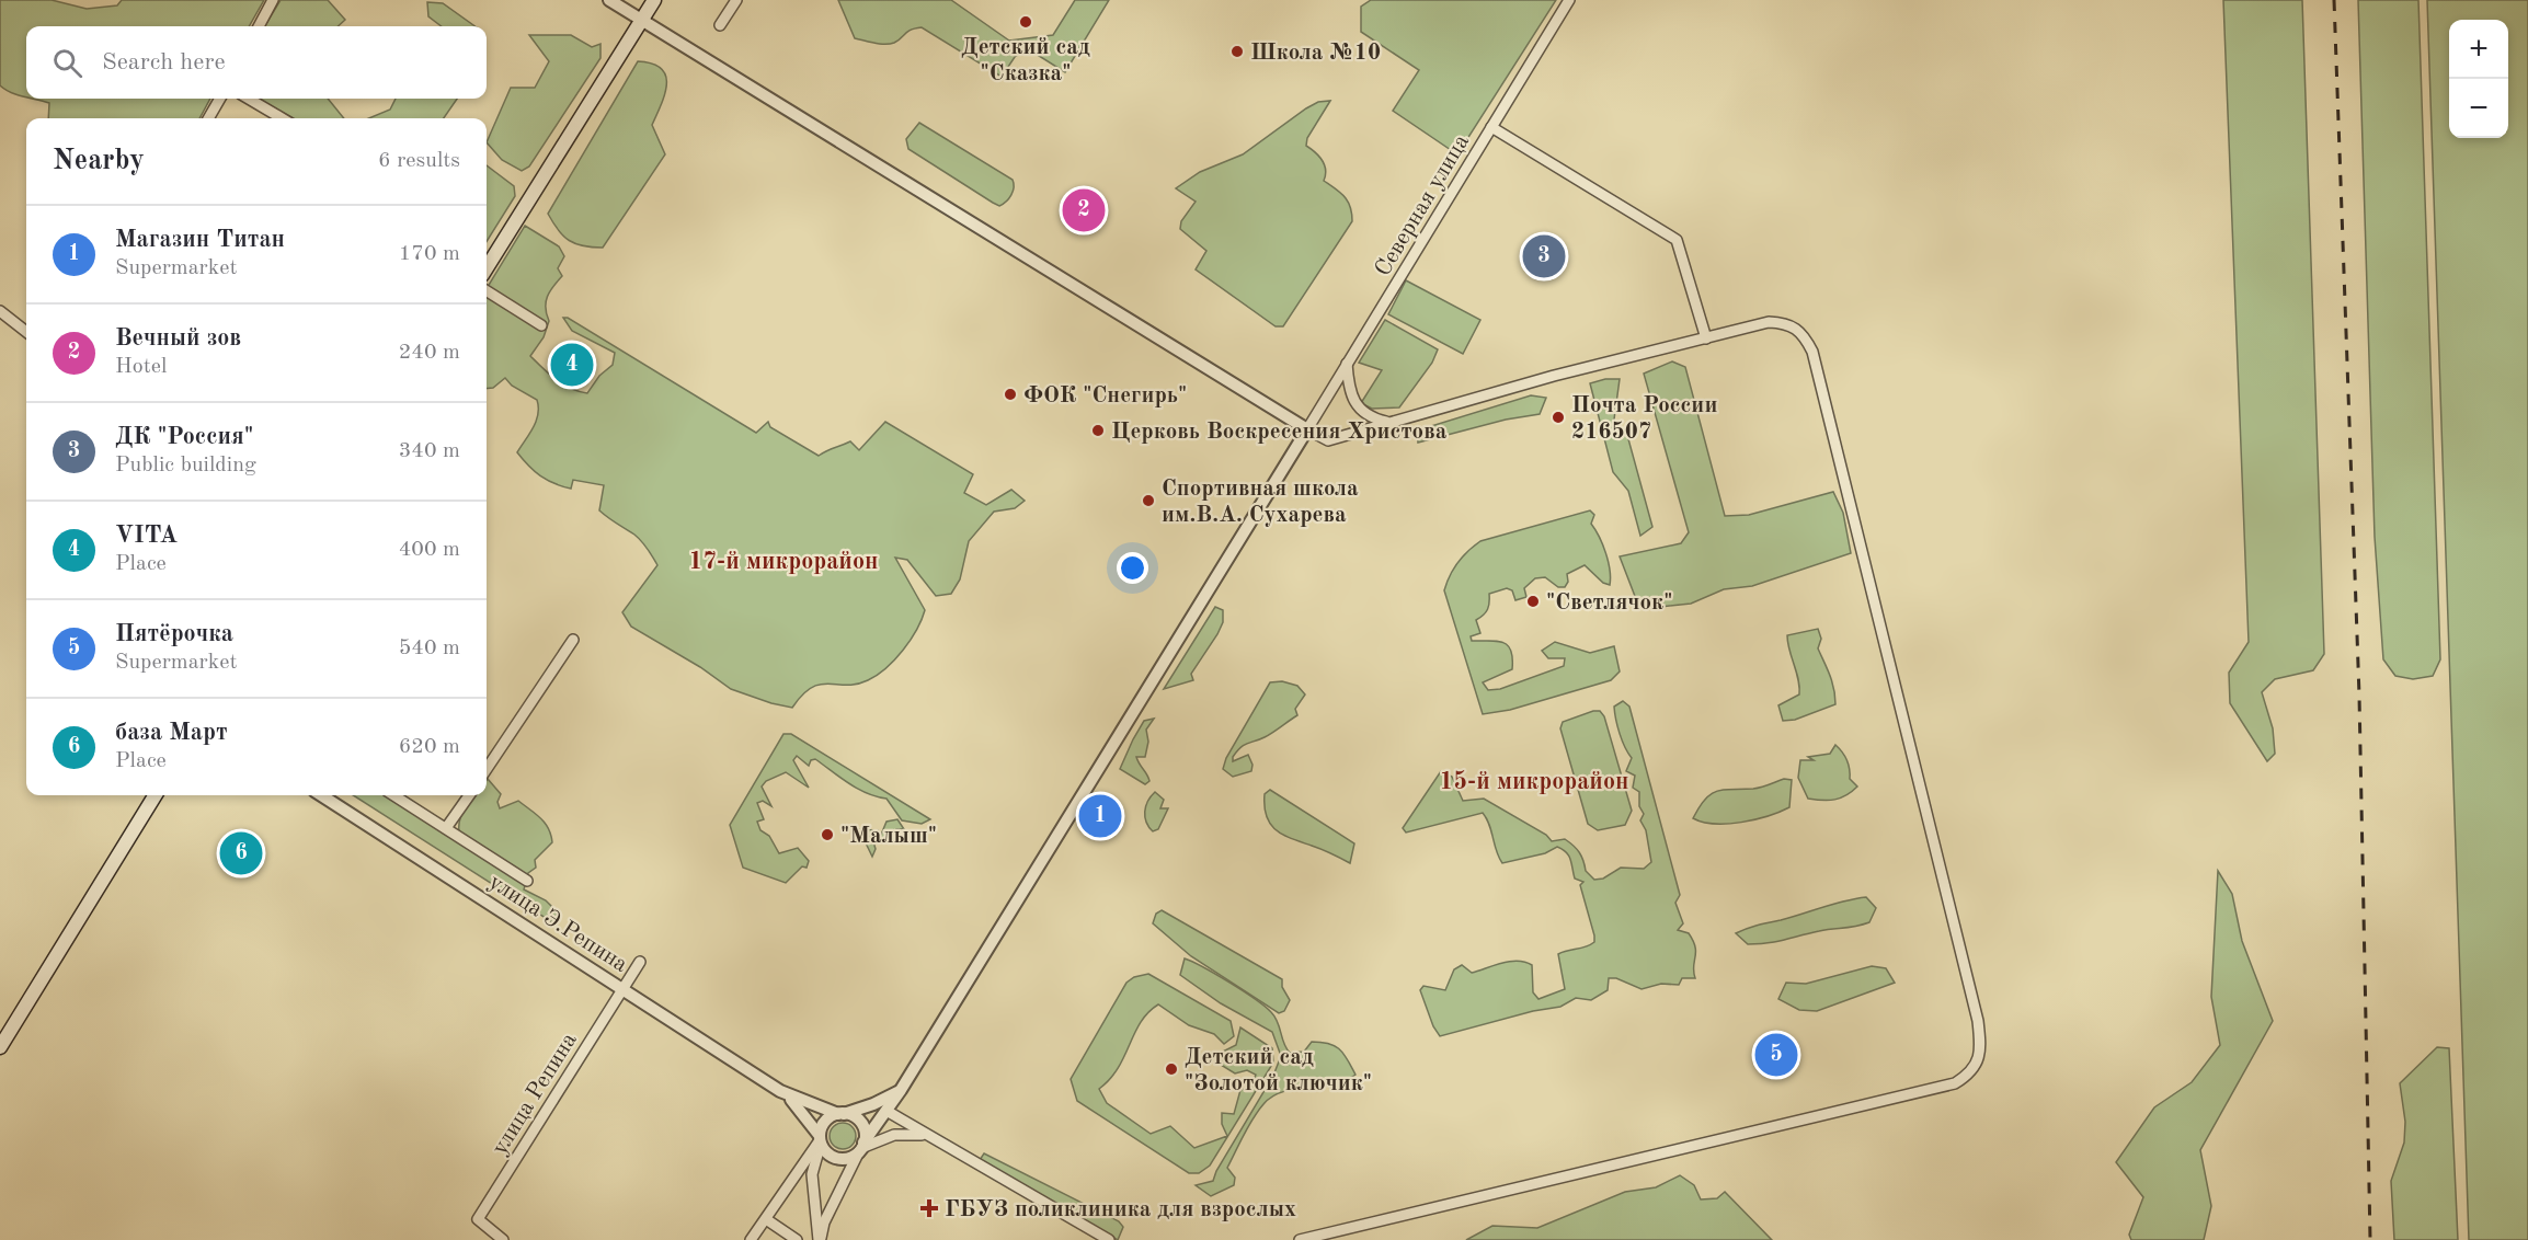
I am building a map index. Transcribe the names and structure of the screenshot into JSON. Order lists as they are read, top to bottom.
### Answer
{
  "streets": {
    "street": ["Северная улица", "улица Э.Репина", "улица Репина"]
  },
  "crossings": [
    ["улица Э.Репина", "улица Репина"]
  ],
  "districts": ["17-й микрорайон", "15-й микрорайон"],
  "places": {
    "other": [
      "Детский сад \"Сказка\"",
      "Школа №10",
      "ФОК \"Снегирь\"",
      "Почта России 216507",
      "Церковь Воскресения Христова",
      "Спортивная школа им.В.А. Сухарева",
      "\"Светлячок\"",
      "\"Малыш\"",
      "Детский сад \"Золотой ключик\""
    ],
    "health": ["ГБУЗ поликлиника для взрослых"]
  },
  "page": {
    "map_buttons": ["+", "−"],
    "search": "Search here",
    "heading": ["Nearby", "6 results"],
    "pins": [
      "2",
      "3",
      "4",
      "1",
      "6",
      "5"
    ],
    "list": [
      {
        "mark": "1",
        "name": "Магазин Титан",
        "note": "Supermarket",
        "value": "170 m"
      },
      {
        "mark": "2",
        "name": "Вечный зов",
        "note": "Hotel",
        "value": "240 m"
      },
      {
        "mark": "3",
        "name": "ДК \"Россия\"",
        "note": "Public building",
        "value": "340 m"
      },
      {
        "mark": "4",
        "name": "VITA",
        "note": "Place",
        "value": "400 m"
      },
      {
        "mark": "5",
        "name": "Пятёрочка",
        "note": "Supermarket",
        "value": "540 m"
      },
      {
        "mark": "6",
        "name": "база Март",
        "note": "Place",
        "value": "620 m"
      }
    ]
  }
}
